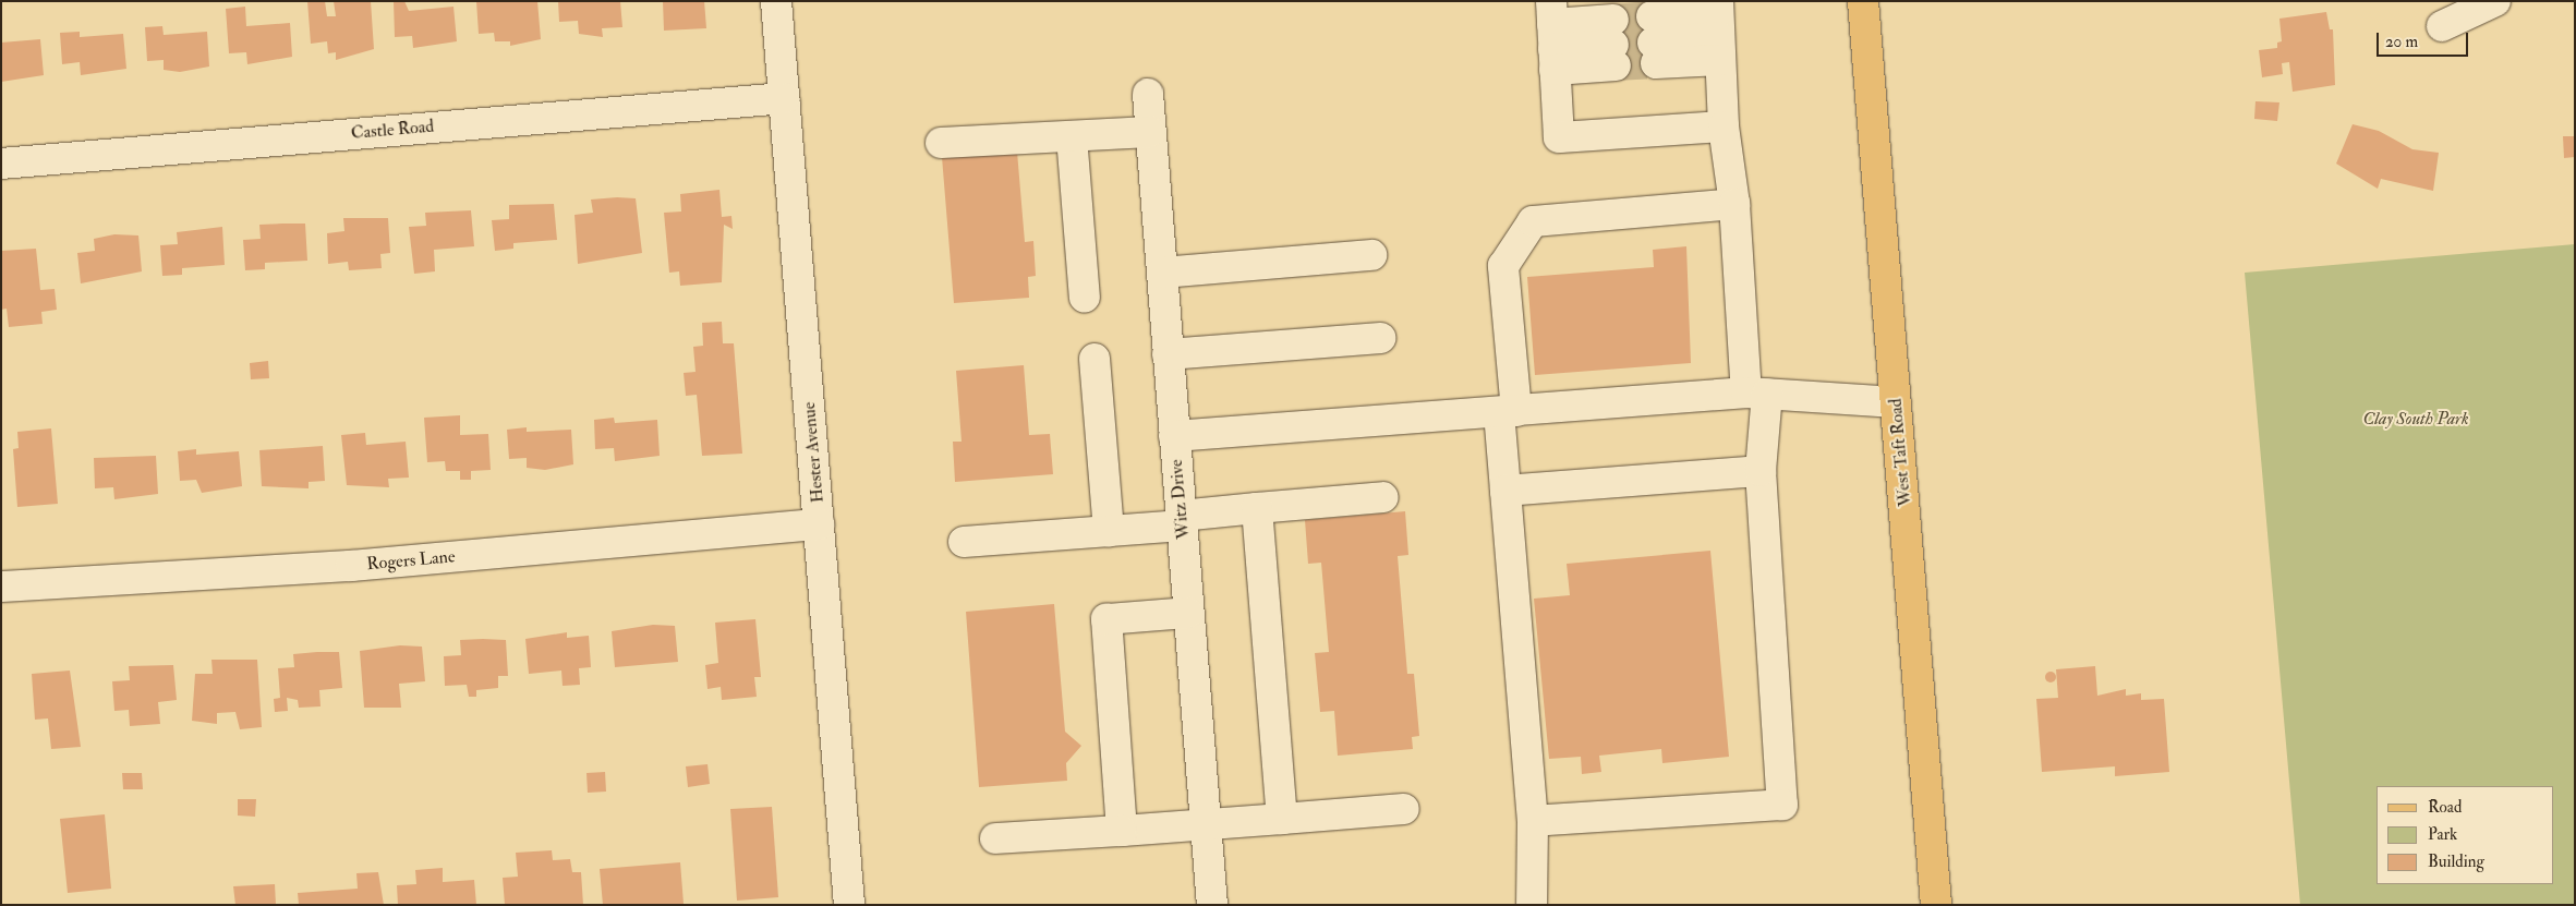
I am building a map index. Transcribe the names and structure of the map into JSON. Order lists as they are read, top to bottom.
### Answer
{
  "streets": {
    "main road": ["West Taft Road"],
    "street": [
      "Castle Road",
      "Hester Avenue",
      "Witz Drive",
      "Rogers Lane"
    ]
  },
  "crossings": [
    ["Castle Road", "Hester Avenue"],
    ["Hester Avenue", "Rogers Lane"]
  ],
  "parks": ["Clay South Park"],
  "legend": ["Road", "Park", "Building"],
  "scale_bar": "20 m"
}
